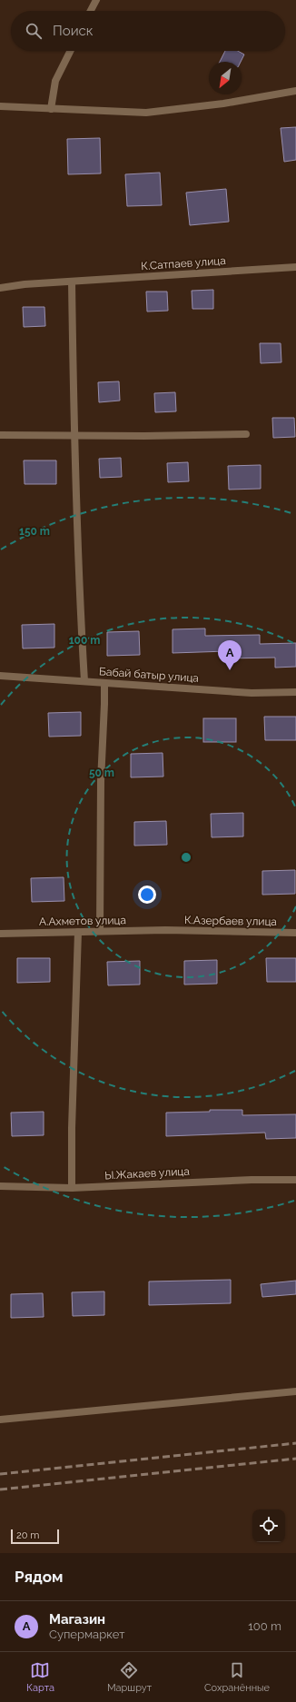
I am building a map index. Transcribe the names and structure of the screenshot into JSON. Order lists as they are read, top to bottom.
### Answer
{
  "streets": {
    "street": [
      "К.Сатпаев улица",
      "Бабай батыр улица",
      "А.Ахметов улица",
      "К.Азербаев улица",
      "Ы.Жакаев улица"
    ]
  },
  "crossings": [
    ["А.Ахметов улица", "К.Азербаев улица"]
  ],
  "scale_bar": "20 m",
  "north": "bottom left",
  "page": {
    "search": "Поиск",
    "pins": "A",
    "scale": "20 m",
    "heading": "Рядом",
    "list": [
      {
        "mark": "A",
        "name": "Магазин",
        "note": "Супермаркет",
        "value": "100 m"
      }
    ],
    "nav": ["Карта", "Маршрут", "Сохранённые"]
  },
  "rings": ["150 m", "100 m", "50 m"]
}
